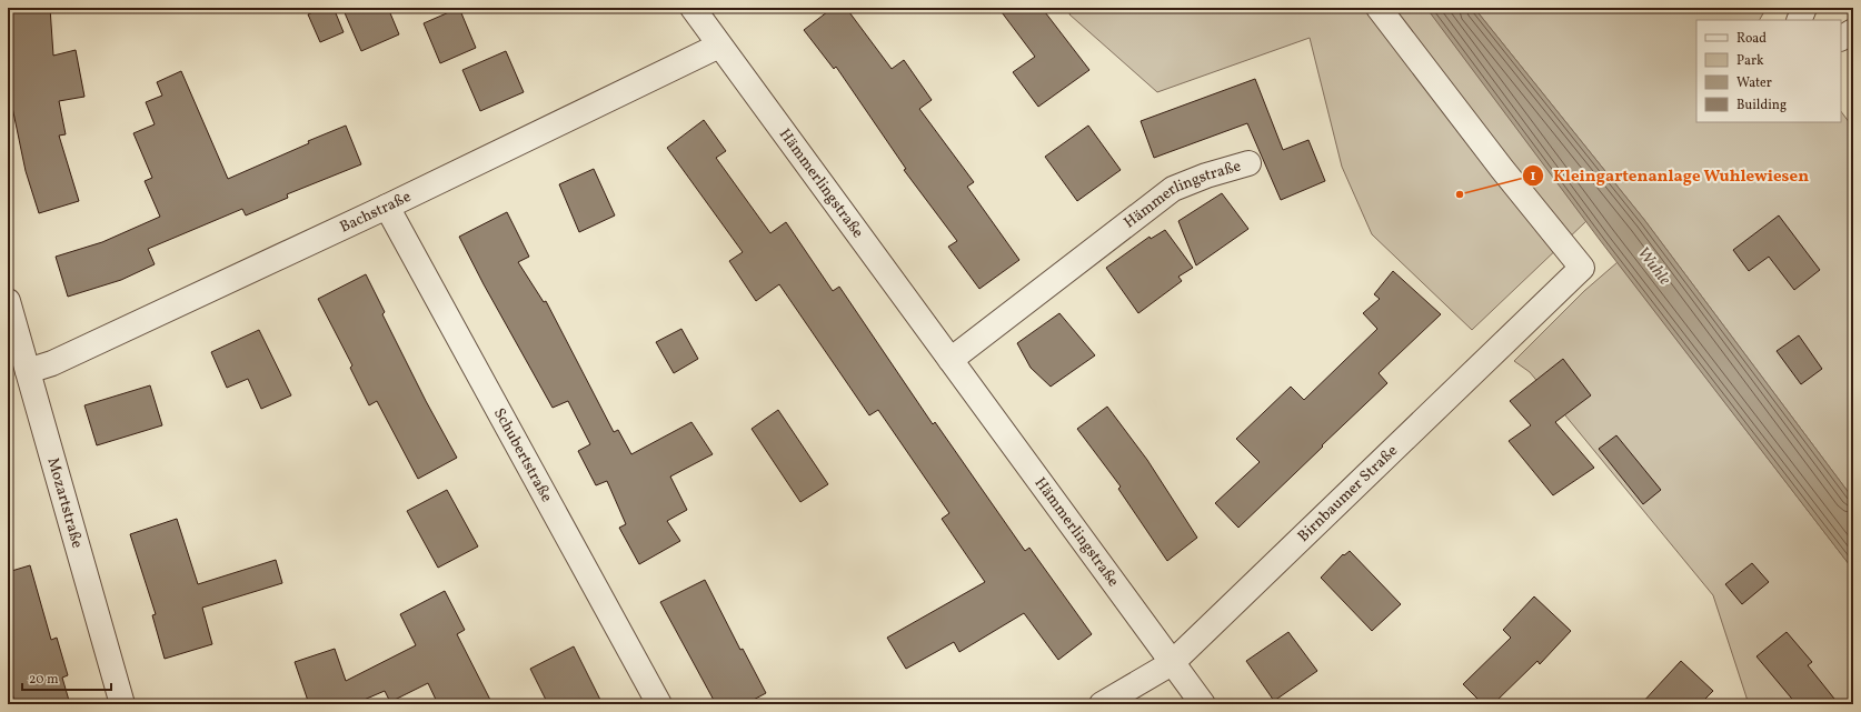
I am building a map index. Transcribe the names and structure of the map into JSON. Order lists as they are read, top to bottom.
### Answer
{
  "streets": {
    "street": [
      "Hämmerlingstraße",
      "Bachstraße",
      "Schubertstraße",
      "Birnbaumer Straße",
      "Mozartstraße"
    ]
  },
  "crossings": [
    ["Hämmerlingstraße", "Bachstraße"],
    ["Hämmerlingstraße", "Birnbaumer Straße"],
    ["Bachstraße", "Schubertstraße"],
    ["Bachstraße", "Mozartstraße"]
  ],
  "water": ["Wuhle"],
  "places": ["Kleingartenanlage Wuhlewiesen"],
  "legend": [
    "Road",
    "Park",
    "Water",
    "Building"
  ],
  "scale_bar": "20 m"
}
